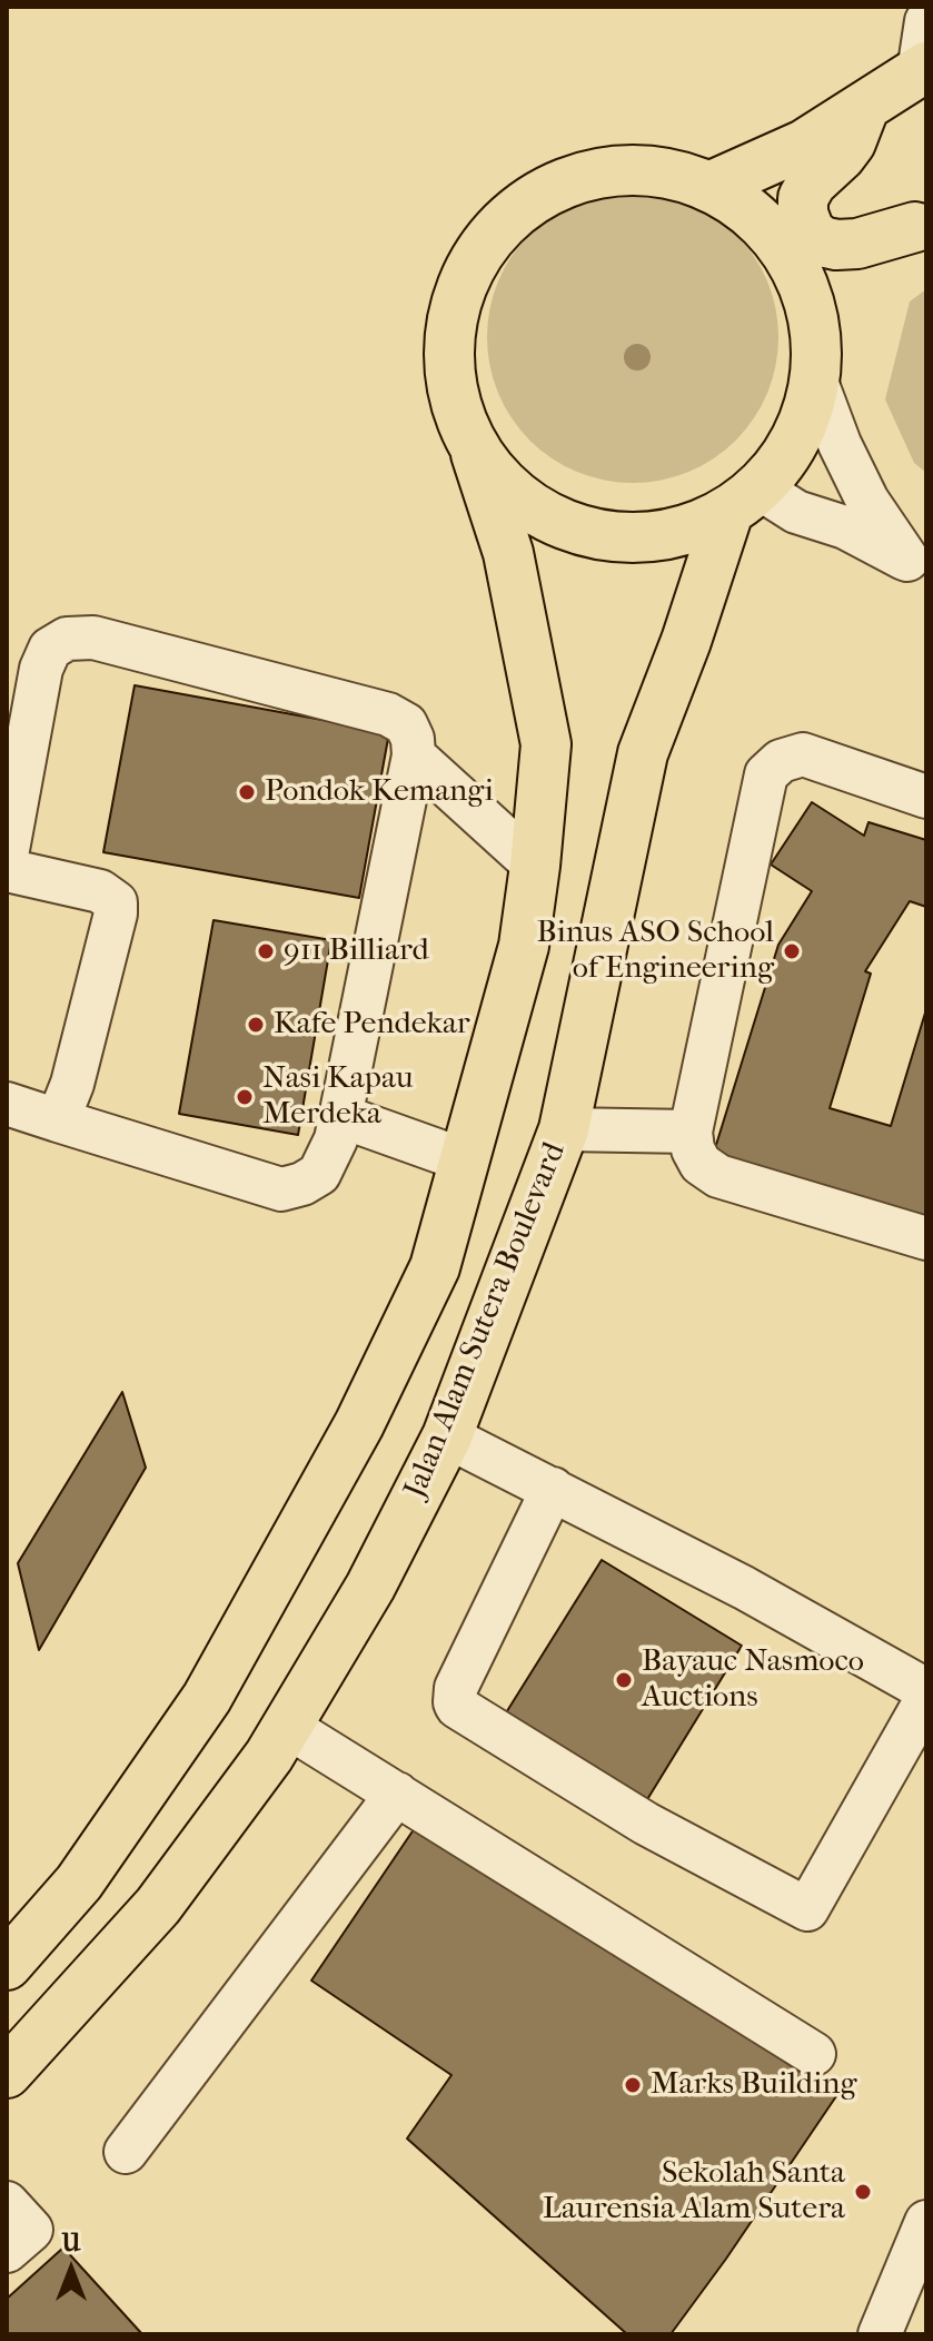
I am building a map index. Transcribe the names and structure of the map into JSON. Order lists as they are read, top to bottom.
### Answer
{
  "streets": {
    "main road": ["Jalan Alam Sutera Boulevard"]
  },
  "places": [
    "Pondok Kemangi",
    "911 Billiard",
    "Binus ASO School of Engineering",
    "Kafe Pendekar",
    "Nasi Kapau Merdeka",
    "Bayauc Nasmoco Auctions",
    "Marks Building",
    "Sekolah Santa Laurensia Alam Sutera"
  ],
  "north": "top"
}
